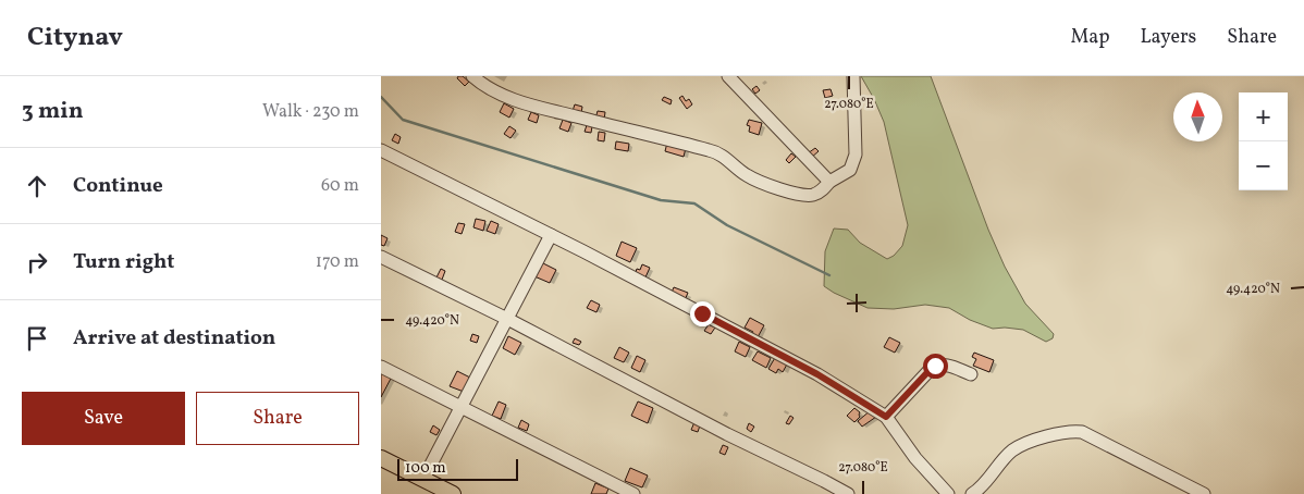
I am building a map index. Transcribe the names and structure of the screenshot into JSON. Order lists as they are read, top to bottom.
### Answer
{
  "scale_bar": "100 m",
  "north": "top",
  "page": {
    "header": "Citynav",
    "nav": ["Map", "Layers", "Share"],
    "heading": ["3 min", "Walk · 230 m"],
    "map_buttons": ["+", "−"],
    "list": [
      ["Continue", "60 m"],
      ["Turn right", "170 m"],
      "Arrive at destination"
    ],
    "buttons": ["Save", "Share"],
    "scale": "100 m"
  },
  "coordinates": ["27.080°E", "49.420°N"]
}
